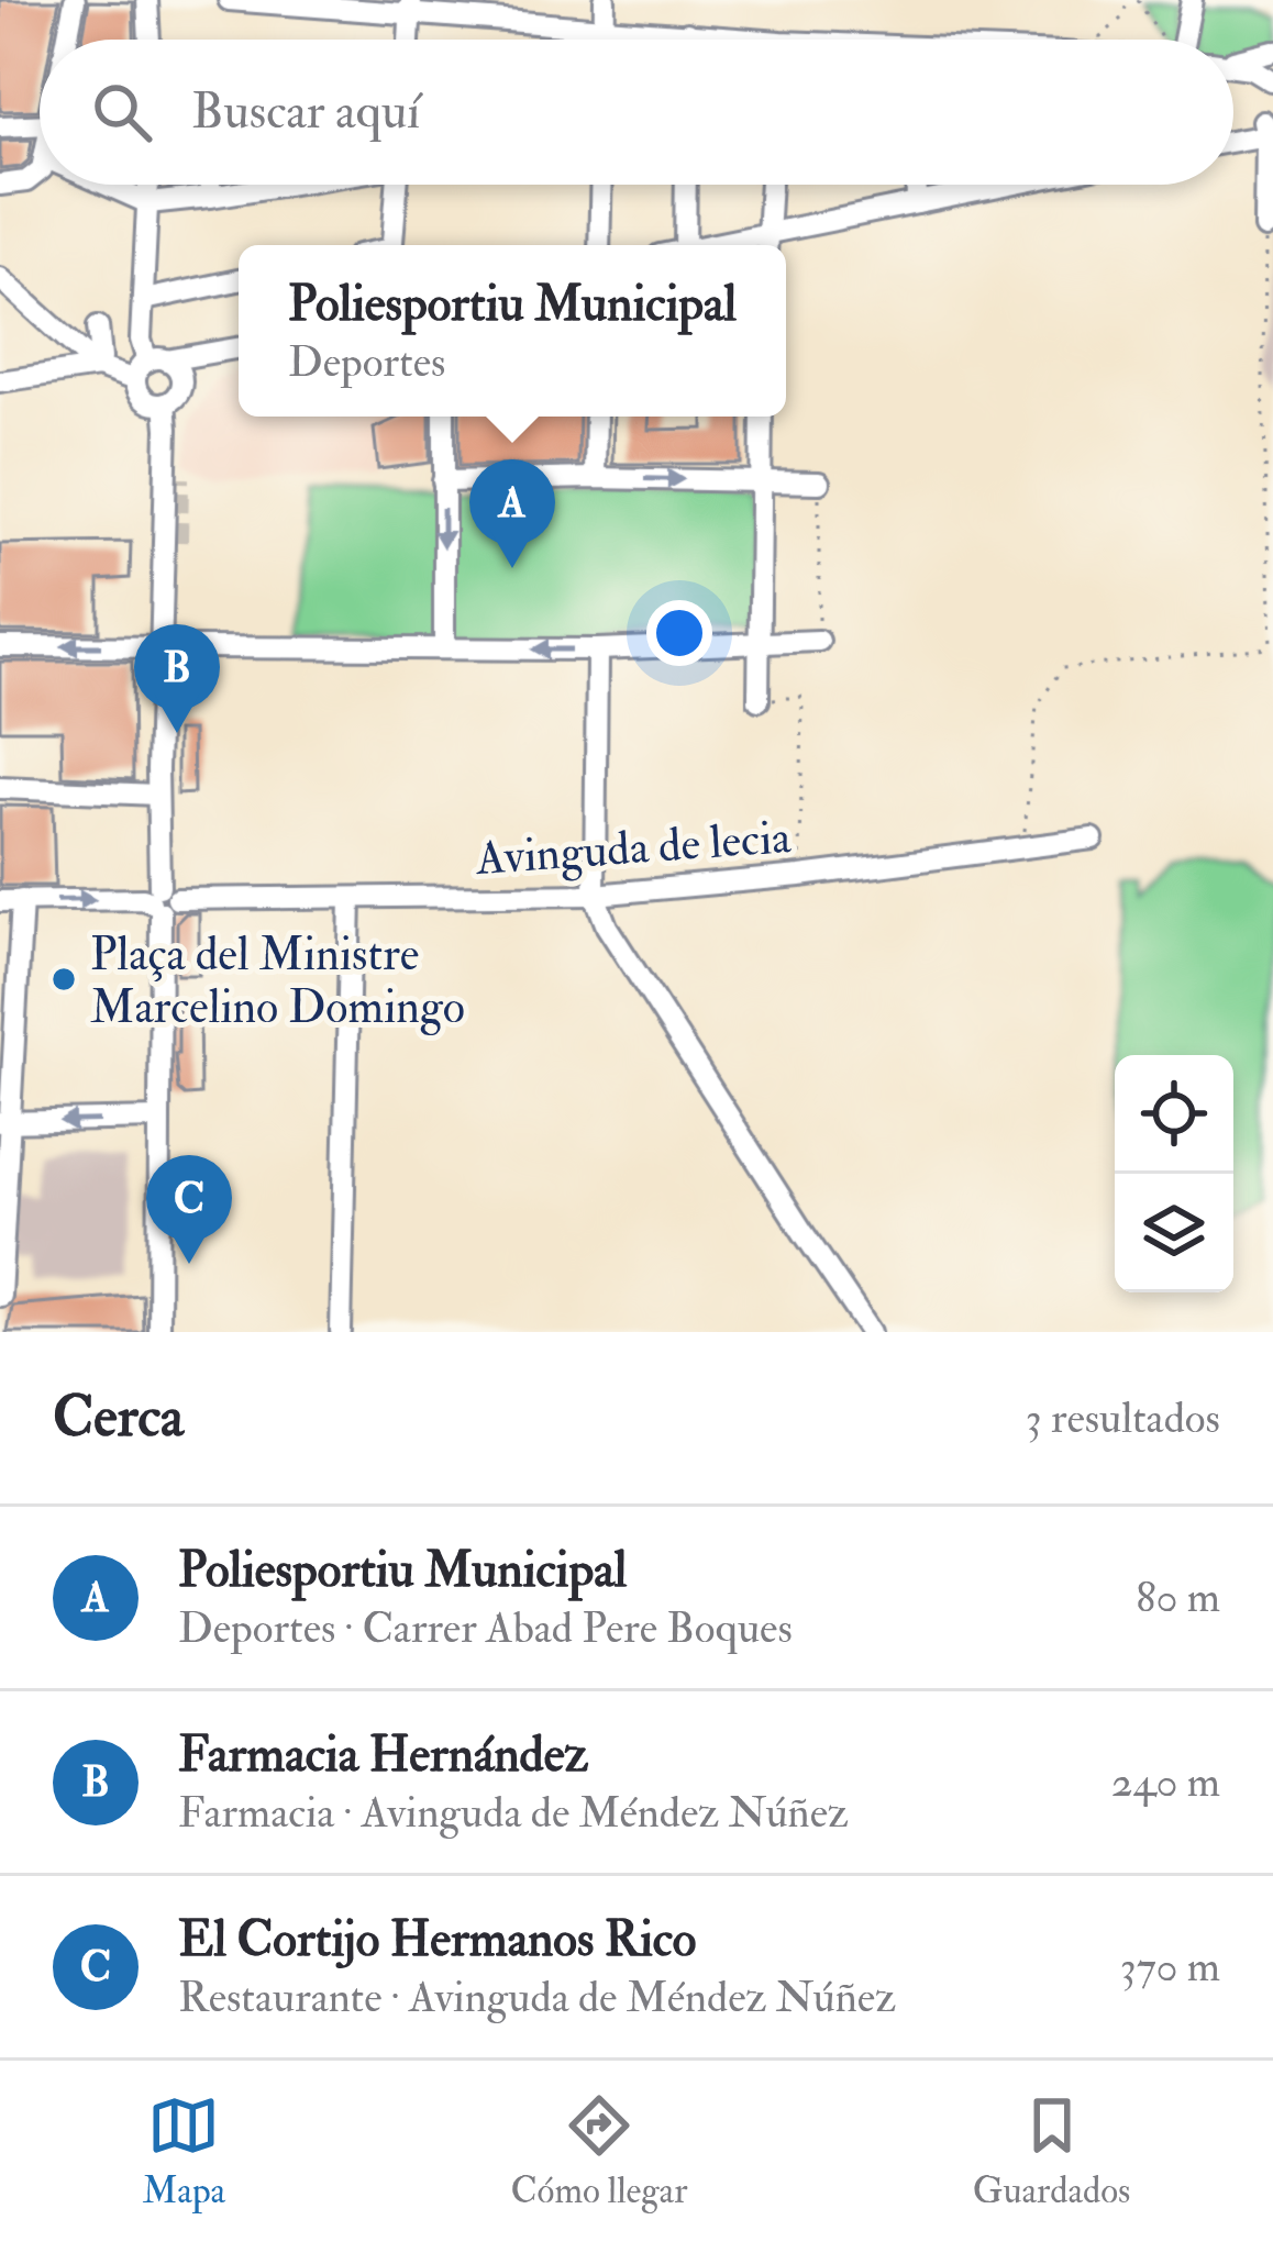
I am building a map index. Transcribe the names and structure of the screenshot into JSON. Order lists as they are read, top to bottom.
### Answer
{
  "streets": {
    "street": ["Avinguda de lecia"]
  },
  "places": ["Plaça del Ministre Marcelino Domingo"],
  "page": {
    "search": "Buscar aquí",
    "popup": ["Poliesportiu Municipal", "Deportes"],
    "pins": ["A", "B", "C"],
    "heading": ["Cerca", "3 resultados"],
    "list": [
      {
        "mark": "A",
        "name": "Poliesportiu Municipal",
        "note": "Deportes · Carrer Abad Pere Boques",
        "value": "80 m"
      },
      {
        "mark": "B",
        "name": "Farmacia Hernández",
        "note": "Farmacia · Avinguda de Méndez Núñez",
        "value": "240 m"
      },
      {
        "mark": "C",
        "name": "El Cortijo Hermanos Rico",
        "note": "Restaurante · Avinguda de Méndez Núñez",
        "value": "370 m"
      }
    ],
    "nav": ["Mapa", "Cómo llegar", "Guardados"]
  }
}
